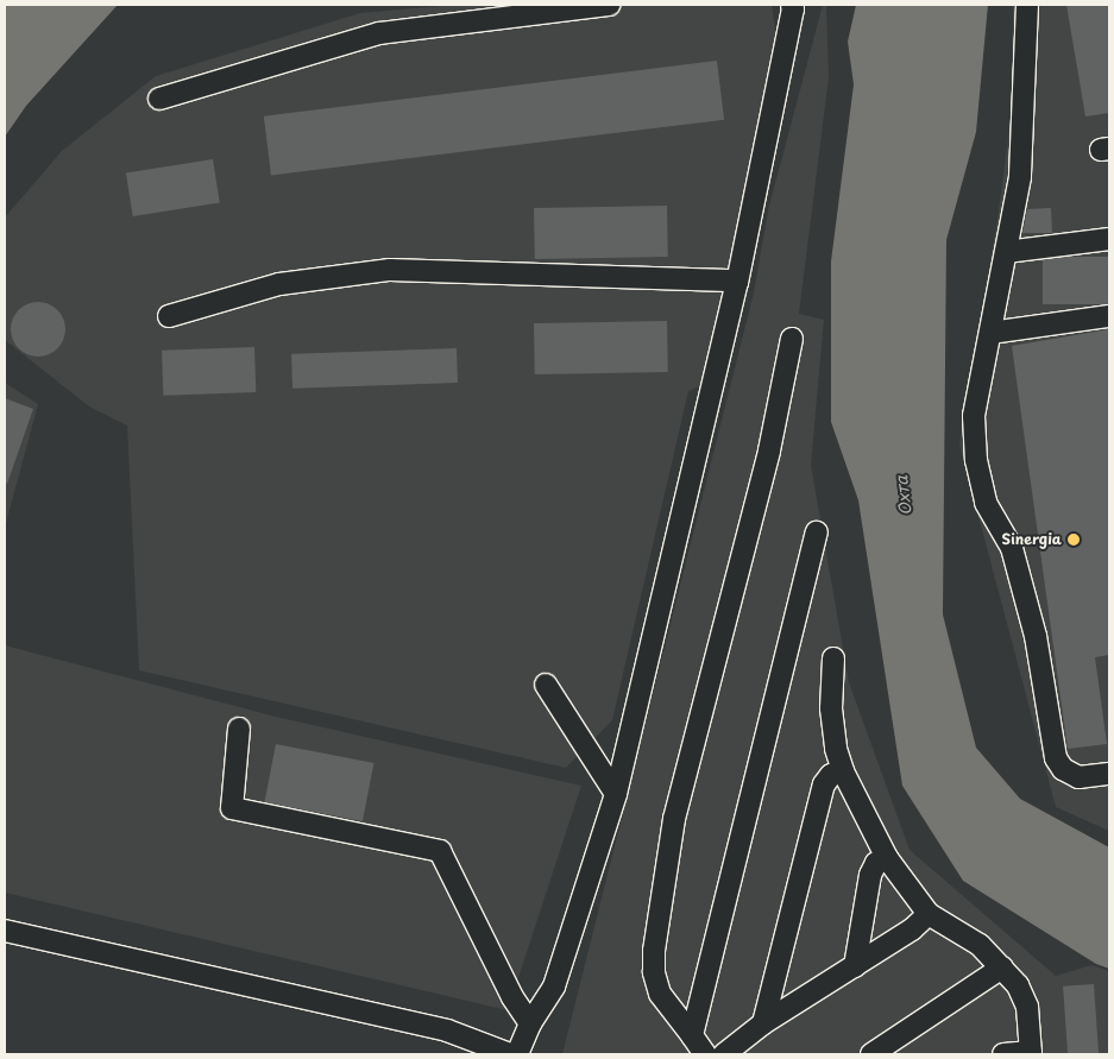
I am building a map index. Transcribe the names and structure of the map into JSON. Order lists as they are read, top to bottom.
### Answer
{
  "water": ["Охта"],
  "places": ["Sinergia"]
}
